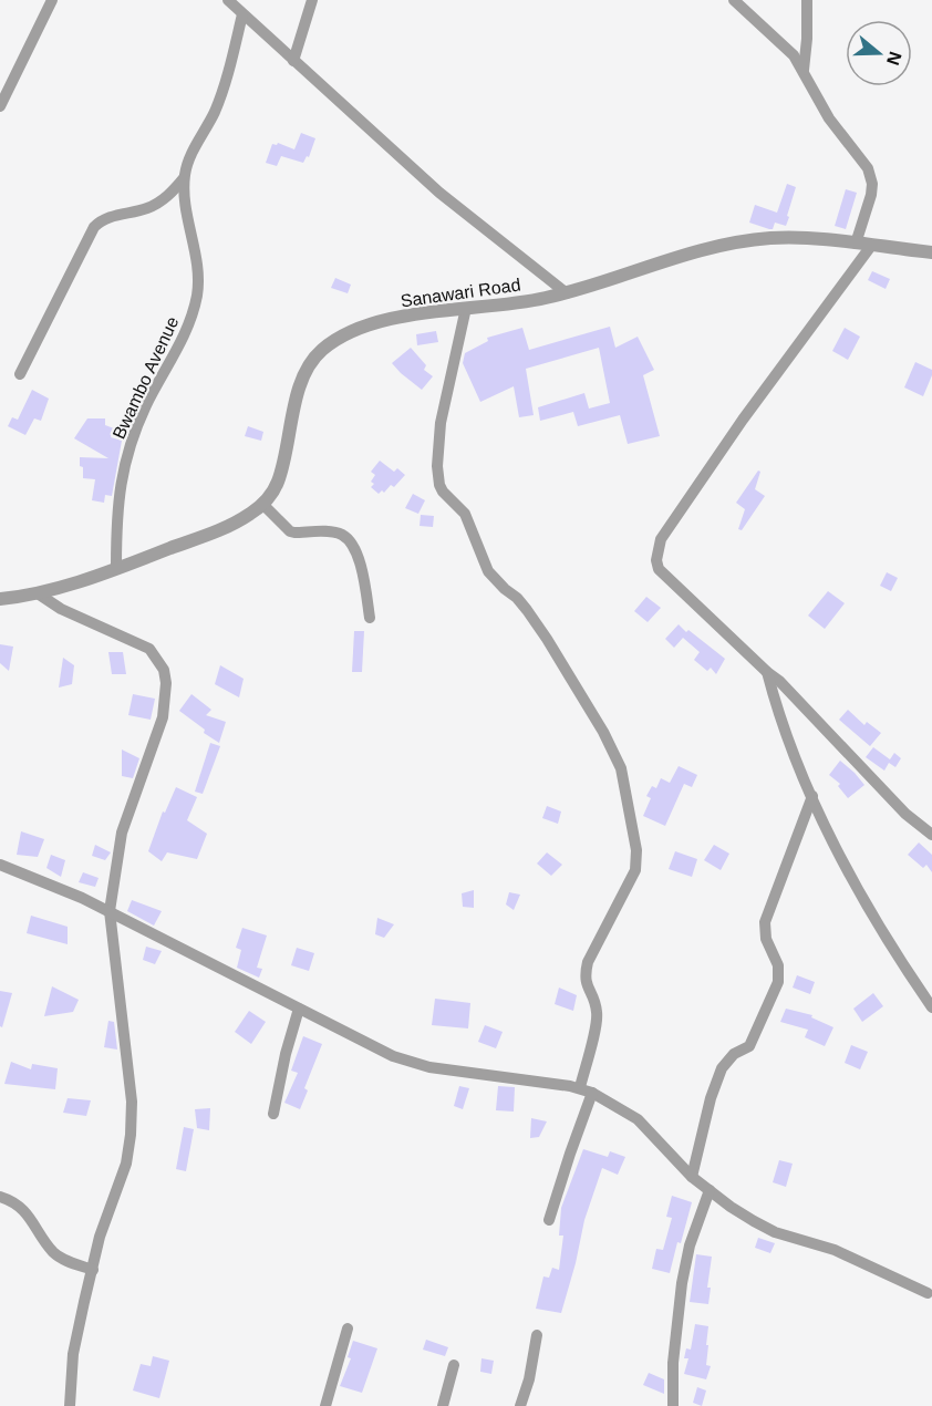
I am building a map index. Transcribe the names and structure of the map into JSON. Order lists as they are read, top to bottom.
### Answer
{
  "streets": {
    "street": ["Sanawari Road", "Bwambo Avenue"]
  },
  "north": "right"
}
